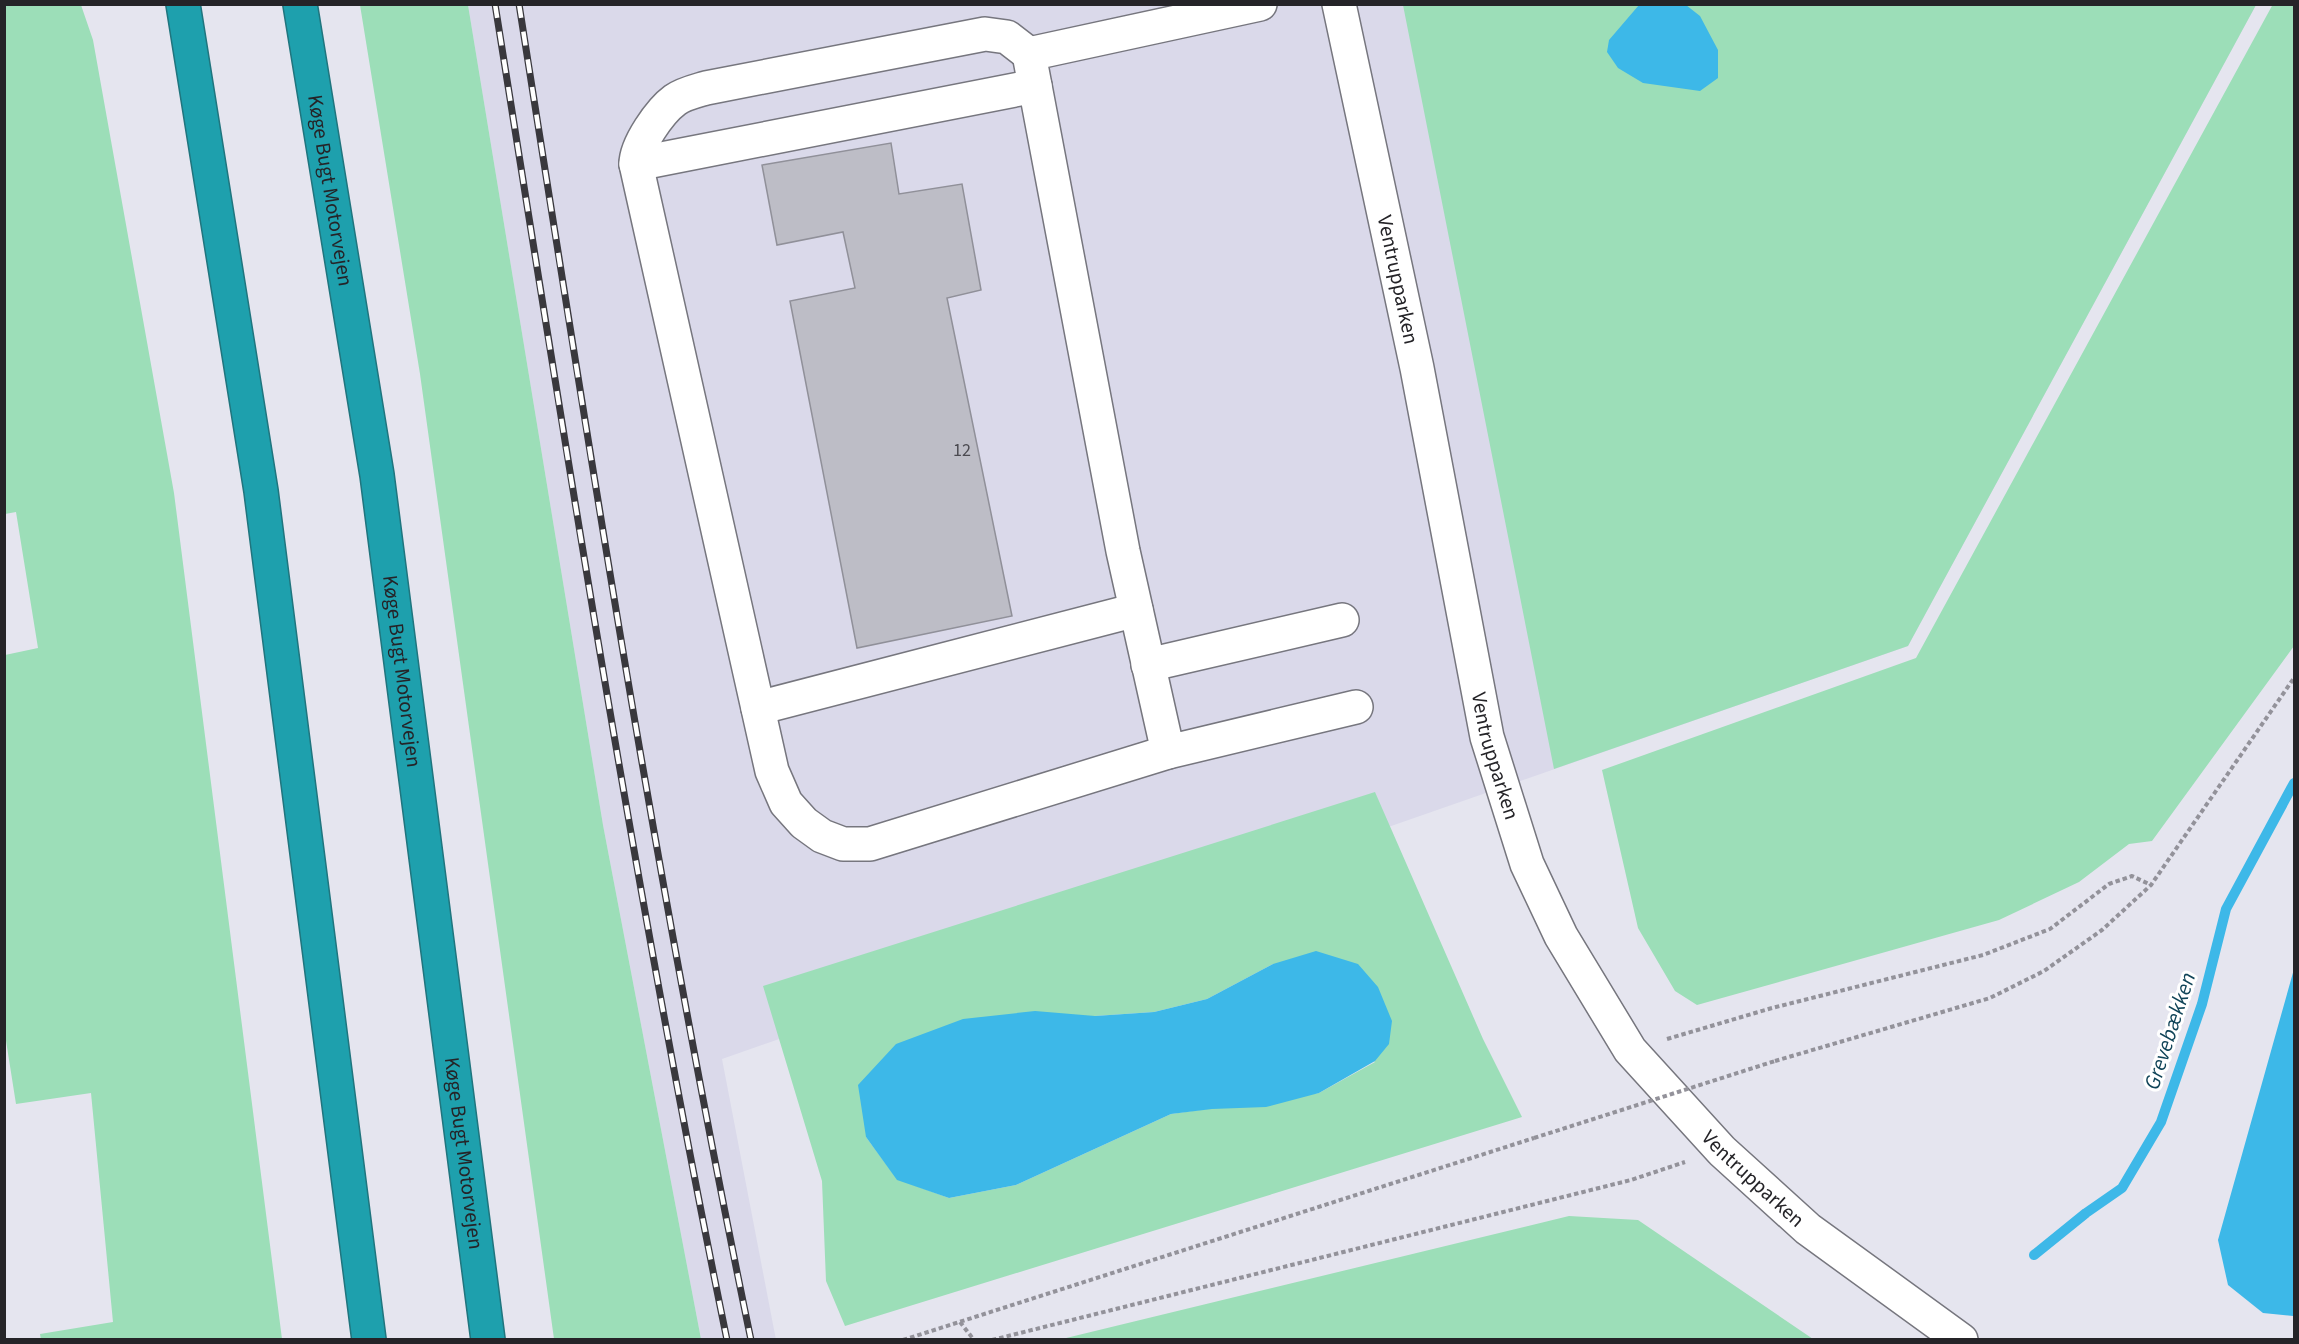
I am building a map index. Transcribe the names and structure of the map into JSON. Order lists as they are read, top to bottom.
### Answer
{
  "streets": {
    "highway": ["Køge Bugt Motorvejen"],
    "street": ["Ventrupparken"]
  },
  "water": ["Grevebækken"],
  "house_numbers": ["12"]
}
